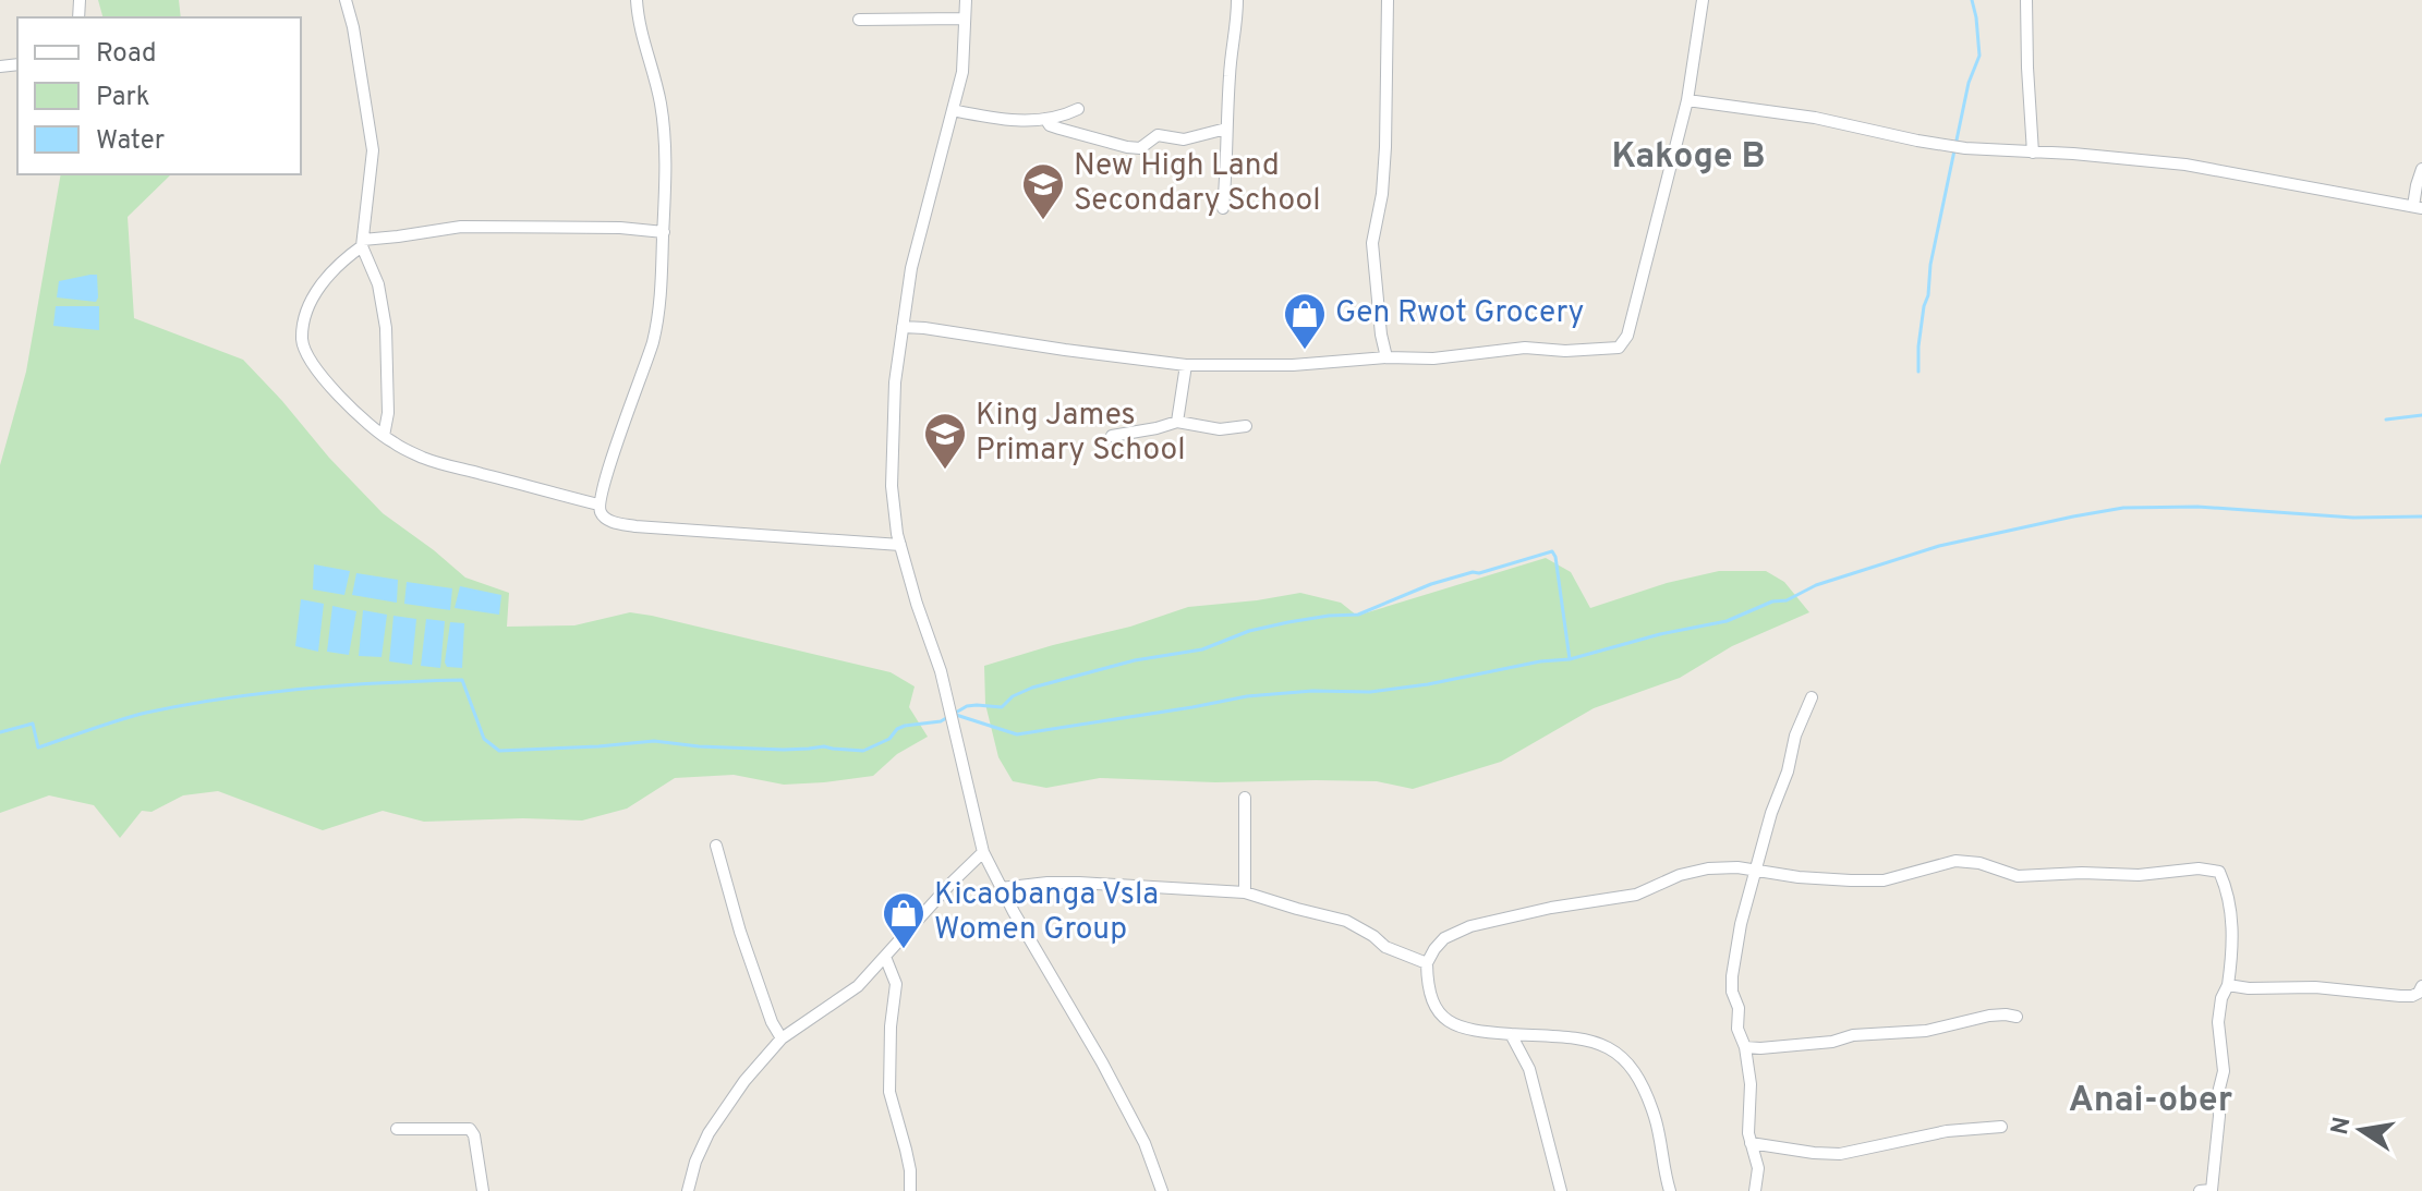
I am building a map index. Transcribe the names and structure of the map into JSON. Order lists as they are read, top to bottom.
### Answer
{
  "districts": ["Kakoge B", "Anai-ober"],
  "places": {
    "school or university": ["New High Land Secondary School", "King James Primary School"],
    "shop": ["Gen Rwot Grocery", "Kicaobanga Vsla Women Group"]
  },
  "legend": ["Road", "Park", "Water"],
  "north": "left"
}
